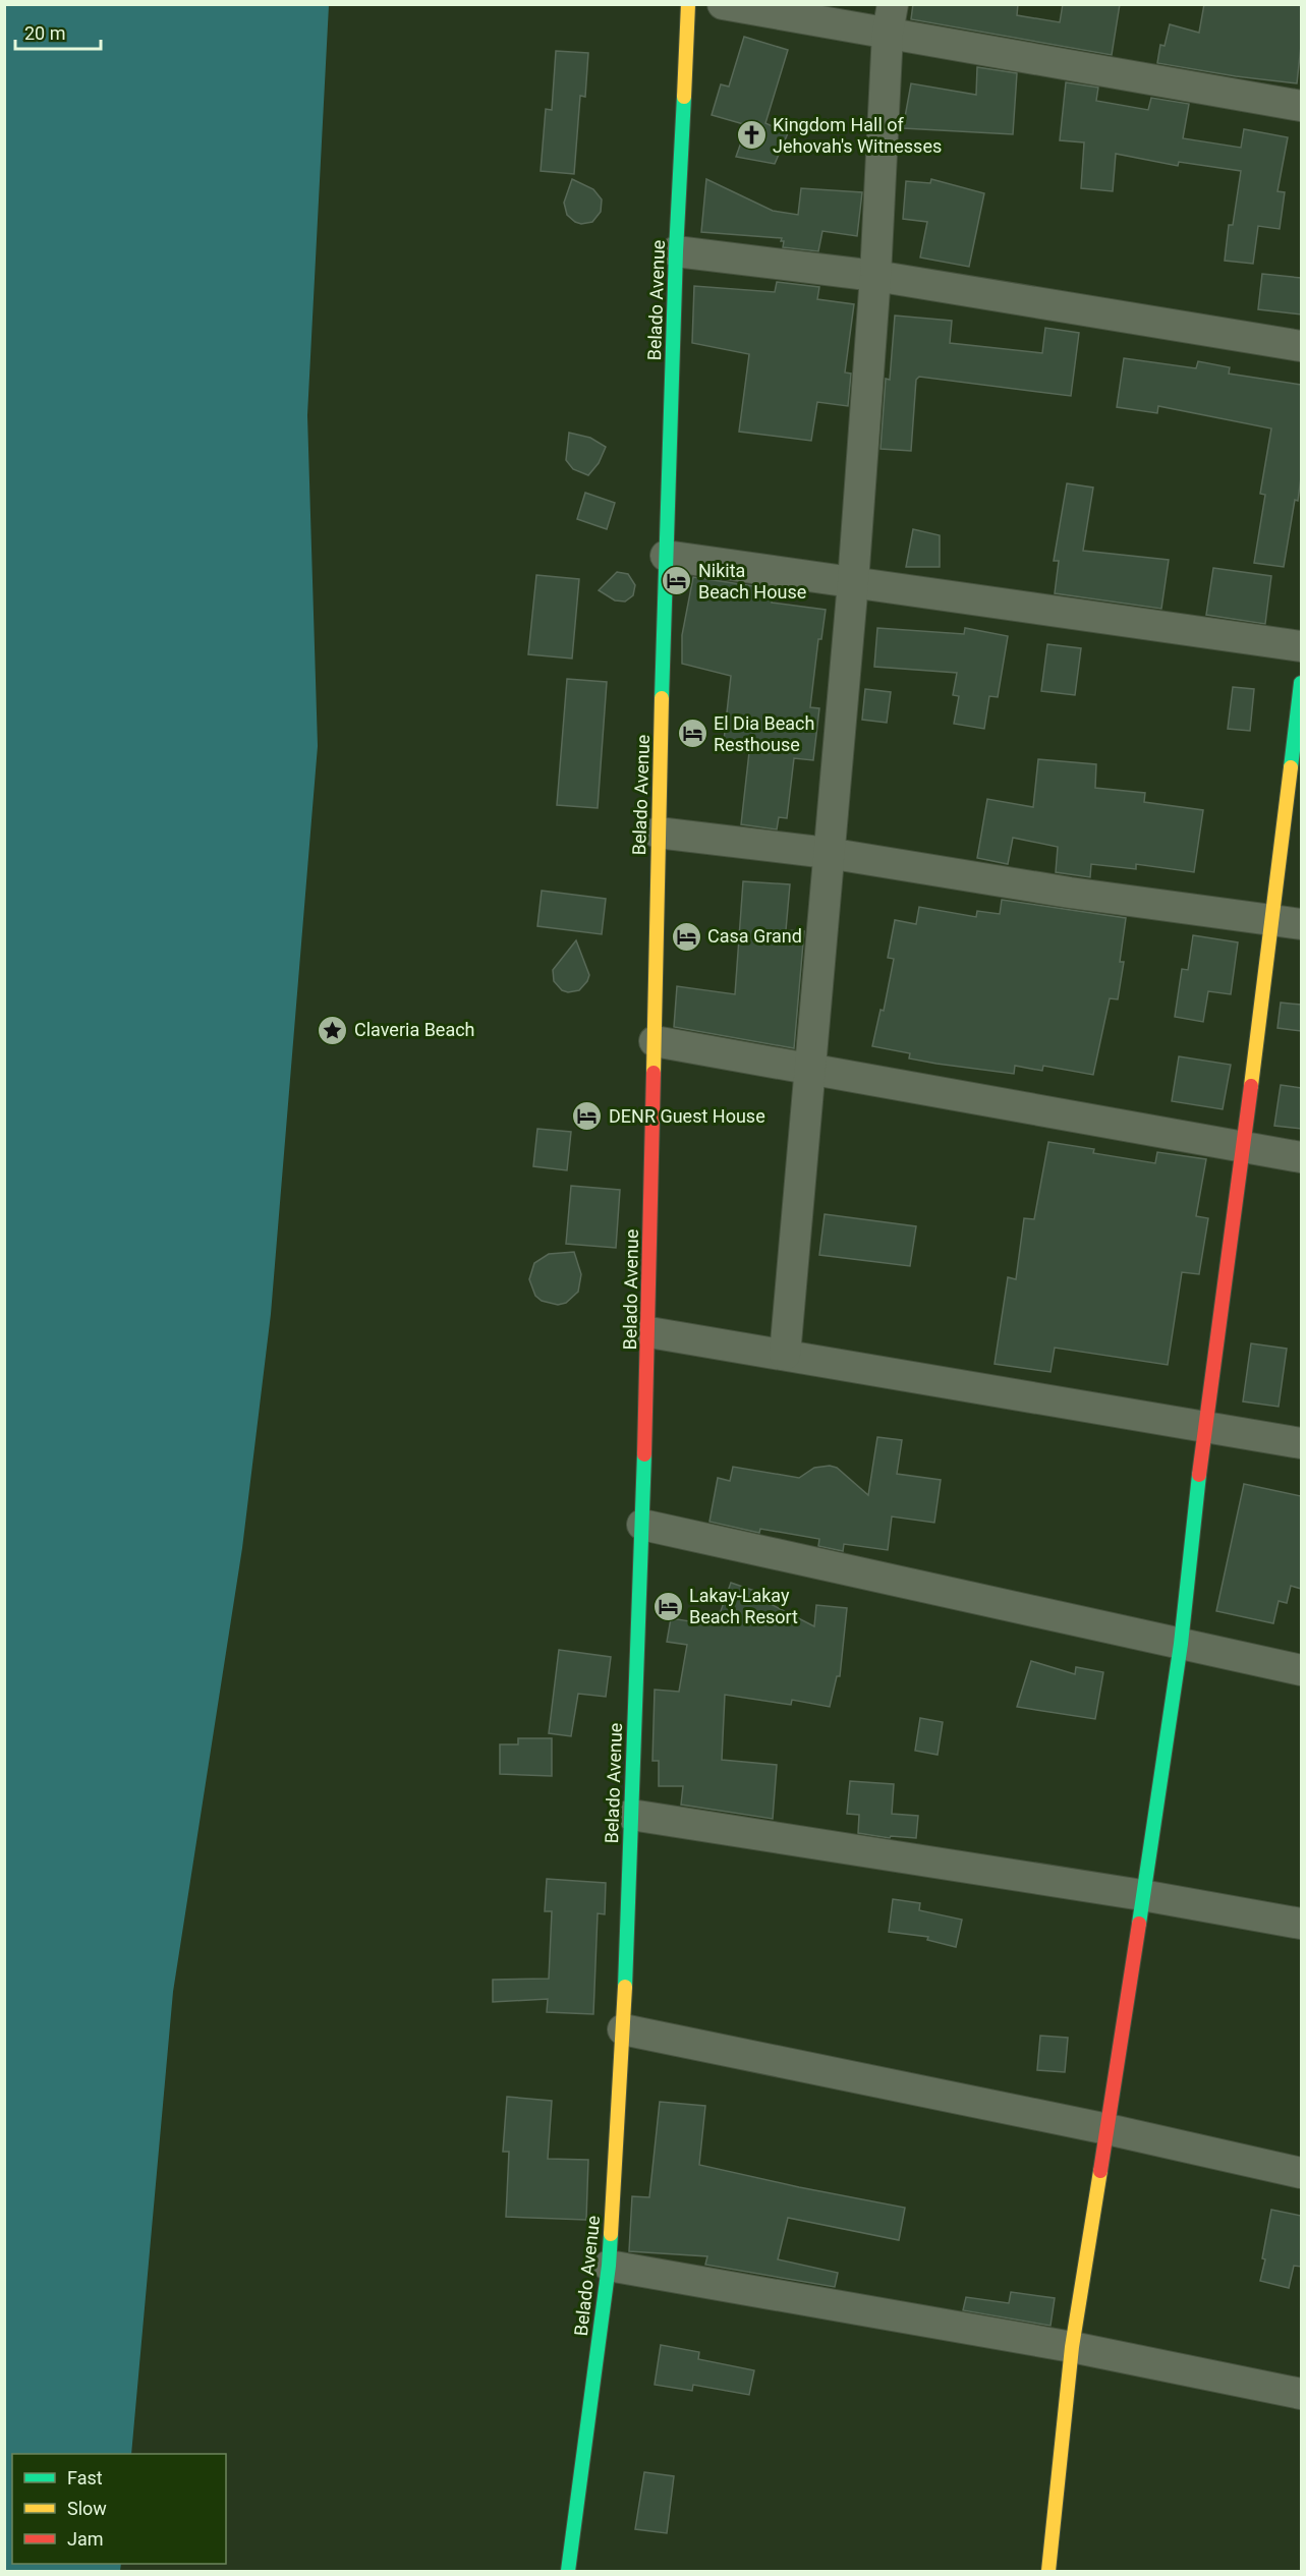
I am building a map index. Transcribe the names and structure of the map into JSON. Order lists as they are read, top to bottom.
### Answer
{
  "streets": {
    "street": ["Belado Avenue"]
  },
  "places": {
    "church": ["Kingdom Hall of Jehovah's Witnesses"],
    "hotel": [
      "Nikita Beach House",
      "El Dia Beach Resthouse",
      "Casa Grand",
      "DENR Guest House",
      "Lakay-Lakay Beach Resort"
    ],
    "place": ["Claveria Beach"]
  },
  "legend": ["Fast", "Slow", "Jam"],
  "scale_bar": "20 m"
}
